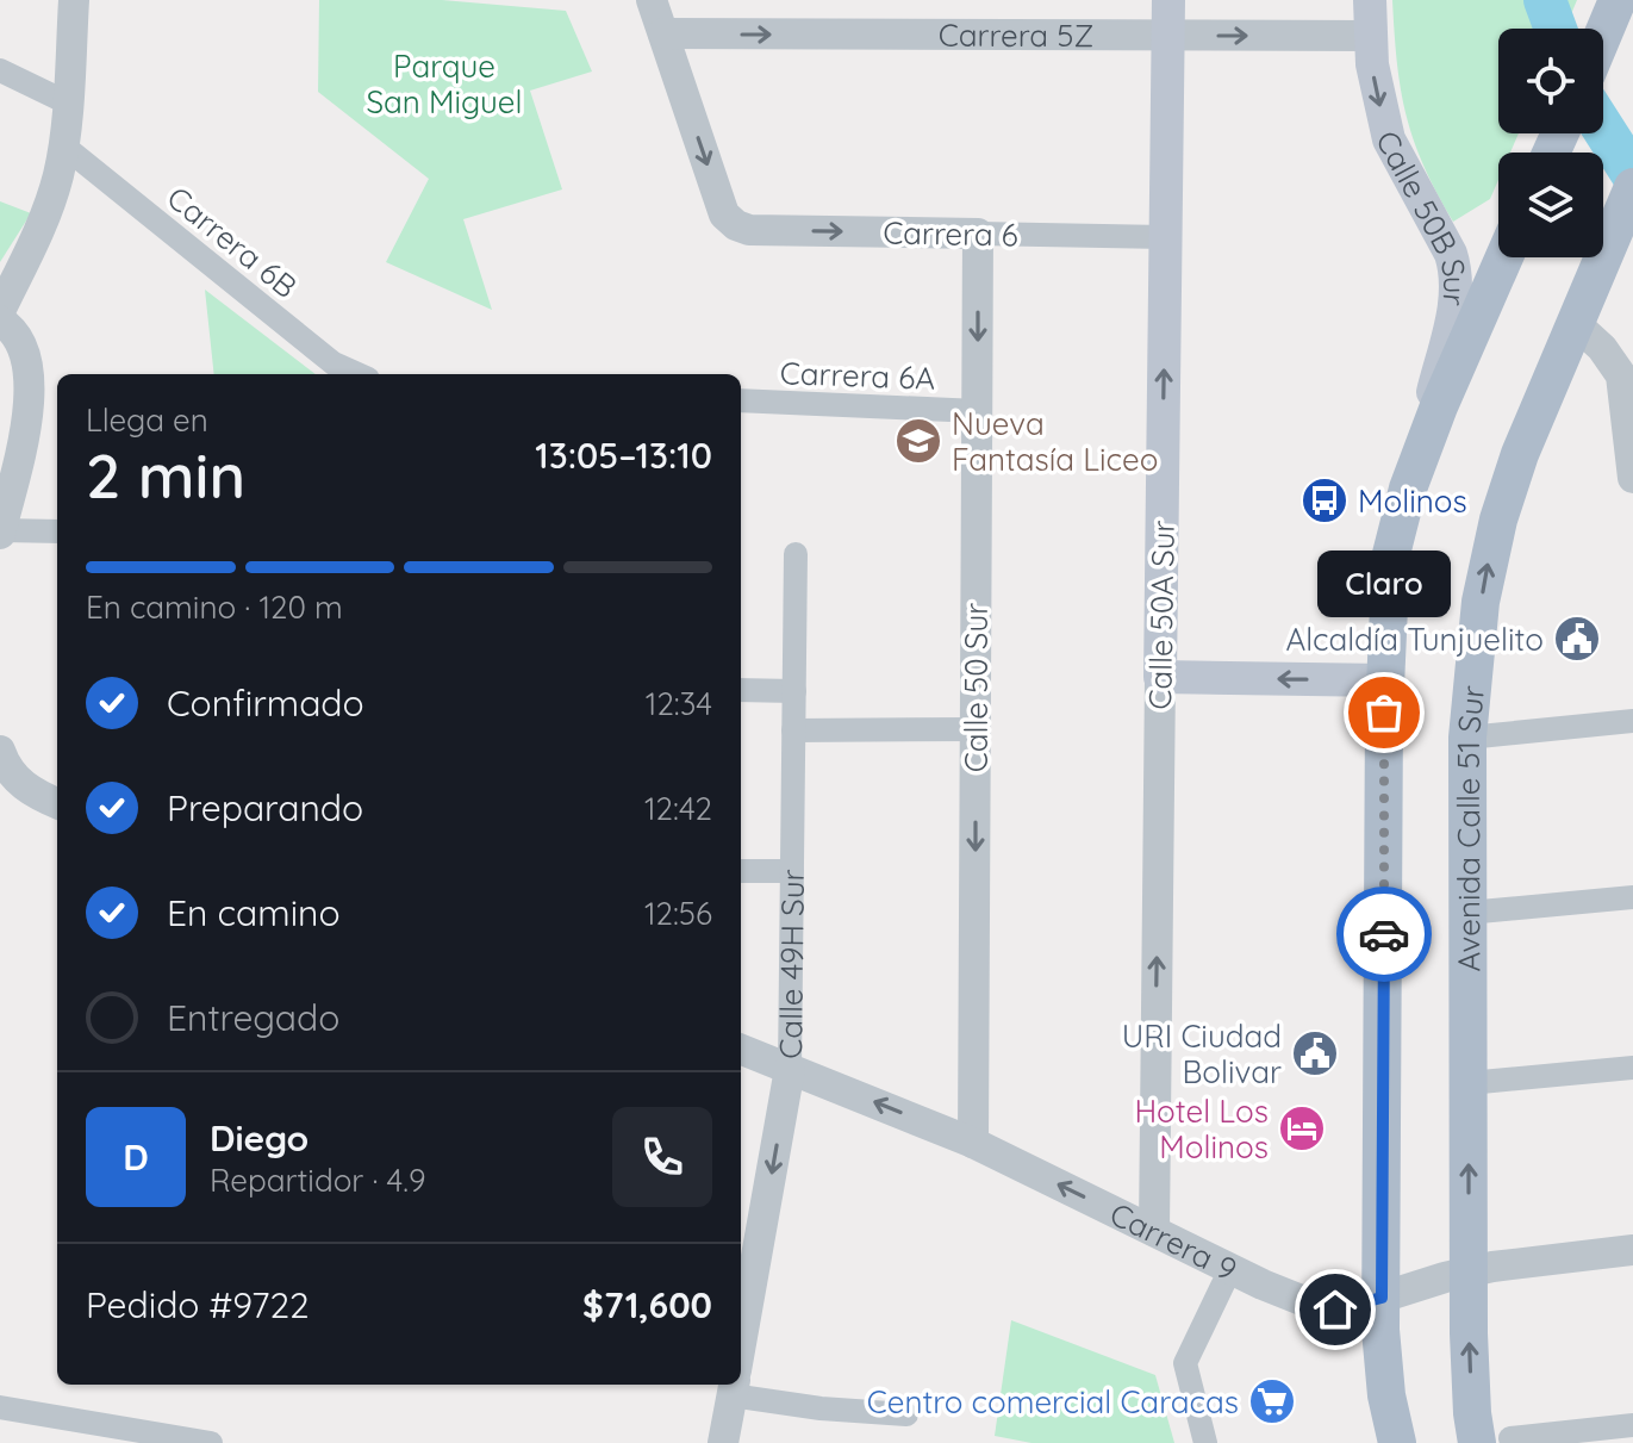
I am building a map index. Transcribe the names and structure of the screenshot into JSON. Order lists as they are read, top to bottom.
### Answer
{
  "streets": {
    "main road": ["Calle 50B Sur", "Calle 50A Sur", "Avenida Calle 51 Sur"],
    "street": [
      "Carrera 5Z",
      "Carrera 6",
      "Carrera 6B",
      "Carrera 6A",
      "Calle 50 Sur",
      "Calle 49H Sur",
      "Carrera 9"
    ]
  },
  "crossings": [
    ["Carrera 5Z", "Calle 50B Sur"],
    ["Carrera 5Z", "Carrera 6"],
    ["Carrera 5Z", "Calle 50A Sur"],
    ["Carrera 6", "Calle 50A Sur"],
    ["Carrera 6", "Calle 50 Sur"],
    ["Carrera 6A", "Calle 50 Sur"],
    ["Calle 50A Sur", "Carrera 9"],
    ["Calle 50 Sur", "Carrera 9"],
    ["Avenida Calle 51 Sur", "Carrera 9"],
    ["Calle 49H Sur", "Carrera 9"]
  ],
  "one_way": [
    "Carrera 5Z",
    "Calle 50B Sur",
    "Carrera 6",
    "Calle 50 Sur",
    "Carrera 9"
  ],
  "parks": ["Parque San Miguel"],
  "places": {
    "school or university": ["Nueva Fantasía Liceo"],
    "bus stop": ["Molinos"],
    "public building": ["Alcaldía Tunjuelito", "URI Ciudad Bolivar"],
    "other": ["Claro"],
    "hotel": ["Hotel Los Molinos"],
    "supermarket": ["Centro comercial Caracas"]
  },
  "page": {
    "heading": ["2 min", "Llega en", "13:05–13:10"],
    "panel": [
      "Diego",
      "Repartidor · 4.9",
      "Pedido #9722",
      "$71,600"
    ],
    "bar": "En camino · 120 m",
    "bubble": "Claro",
    "list": [
      ["Confirmado", "12:34"],
      ["Preparando", "12:42"],
      ["En camino", "12:56"],
      "Entregado"
    ],
    "round": "D"
  }
}
